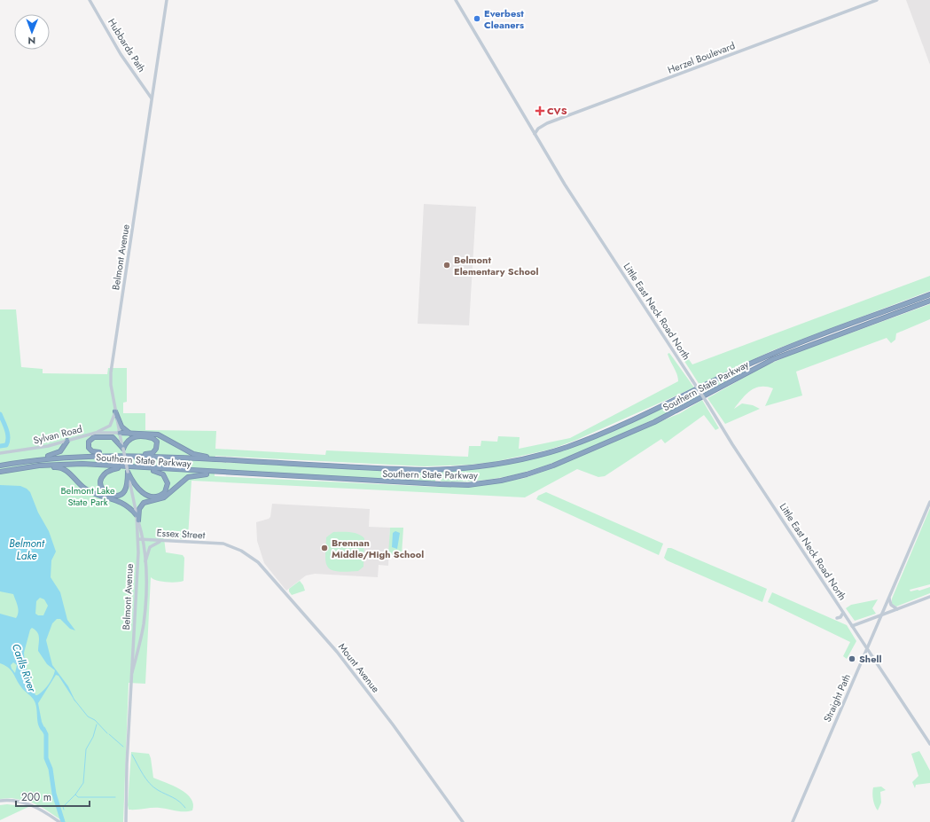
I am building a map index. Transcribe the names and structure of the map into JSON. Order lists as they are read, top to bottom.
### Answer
{
  "streets": {
    "highway": ["Southern State Parkway"],
    "street": [
      "Hubbards Path",
      "Herzel Boulevard",
      "Belmont Avenue",
      "Little East Neck Road North",
      "Sylvan Road",
      "Essex Street",
      "Mount Avenue",
      "Straight Path"
    ]
  },
  "crossings": [
    ["Hubbards Path", "Belmont Avenue"],
    ["Herzel Boulevard", "Little East Neck Road North"],
    ["Belmont Avenue", "Sylvan Road"],
    ["Belmont Avenue", "Essex Street"],
    ["Little East Neck Road North", "Straight Path"],
    ["Essex Street", "Mount Avenue"]
  ],
  "water": ["Belmont Lake", "Carlls River"],
  "parks": ["Belmont Lake State Park"],
  "places": {
    "other": [
      "Everbest Cleaners",
      "Belmont Elementary School",
      "Brennan Middle/High School",
      "Shell"
    ],
    "health": ["CVS"]
  },
  "scale_bar": "200 m",
  "north": "bottom"
}
